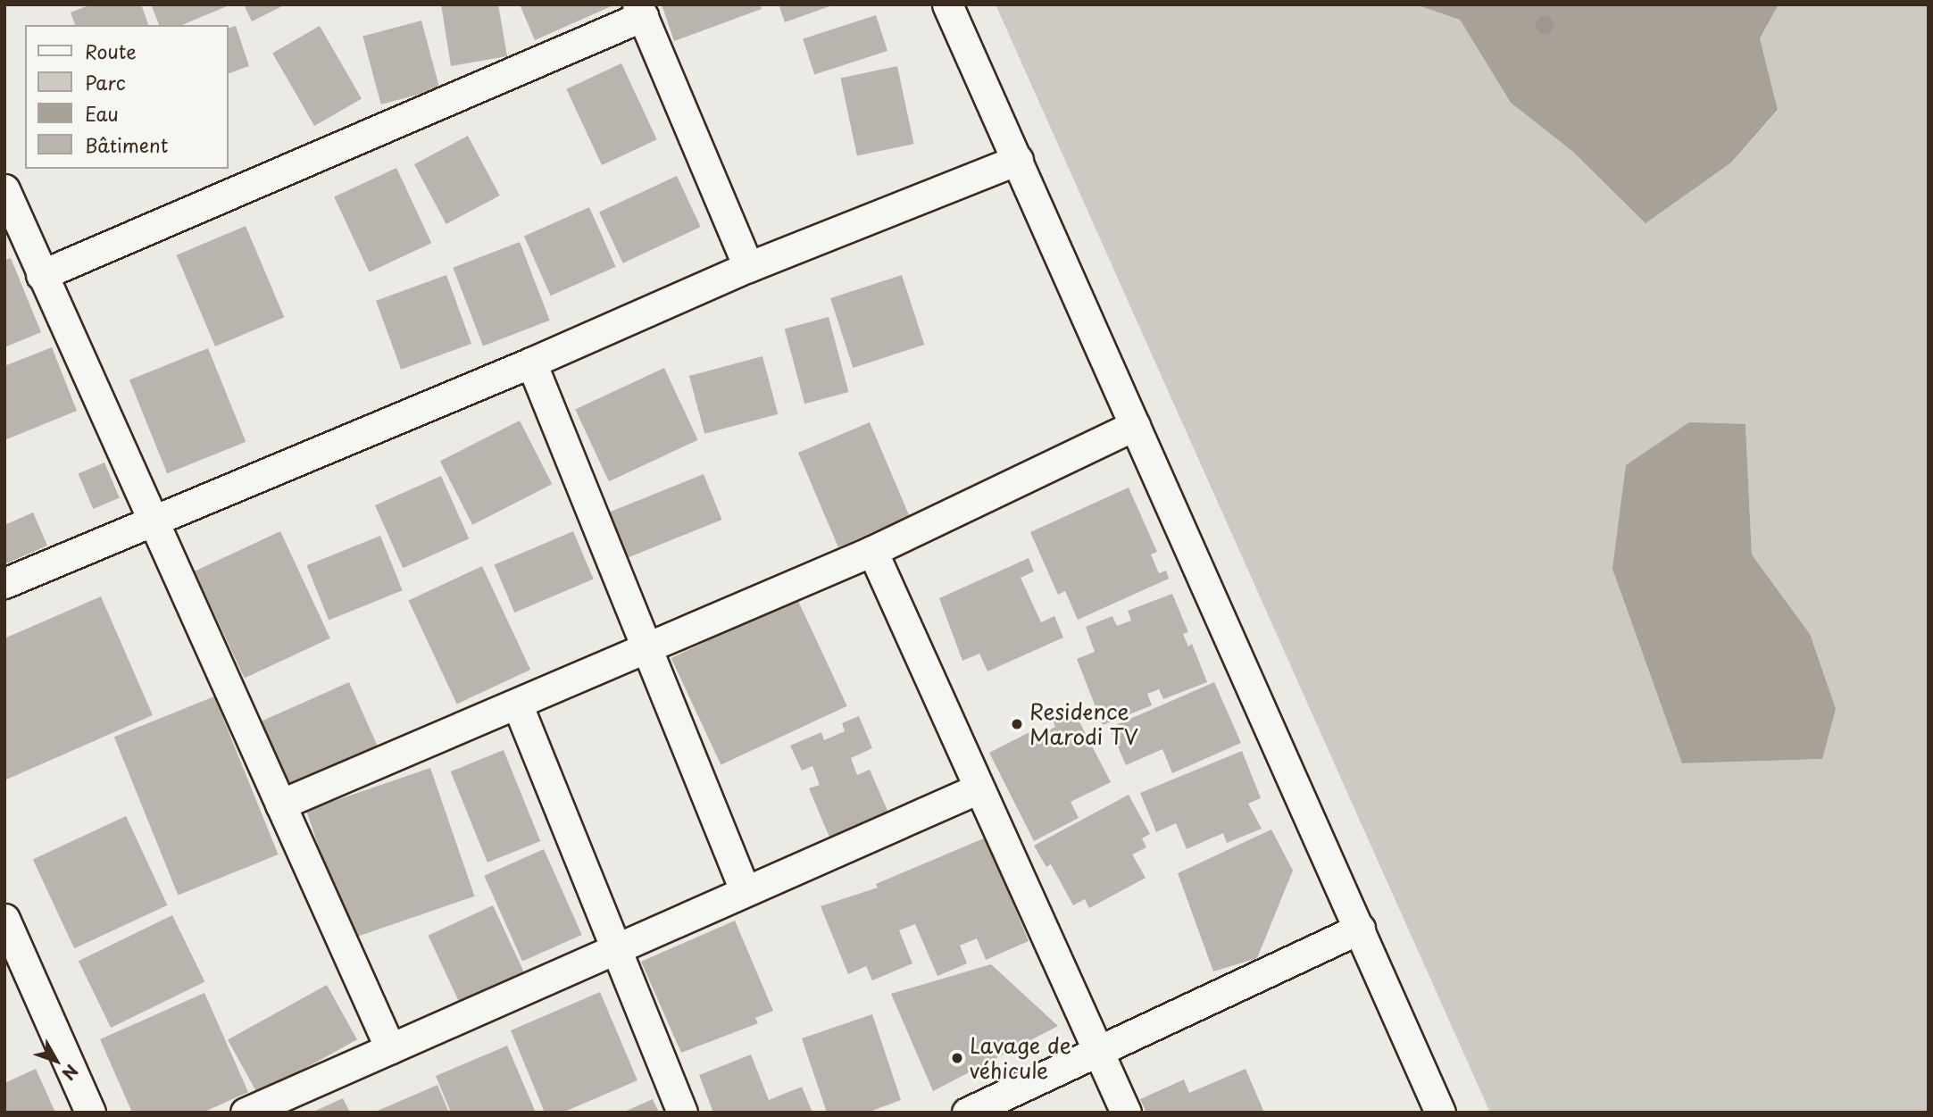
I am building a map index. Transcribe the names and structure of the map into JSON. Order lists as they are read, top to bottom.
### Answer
{
  "places": ["Residence Marodi TV", "Lavage de véhicule"],
  "legend": [
    "Route",
    "Parc",
    "Eau",
    "Bâtiment"
  ],
  "north": "bottom right"
}
